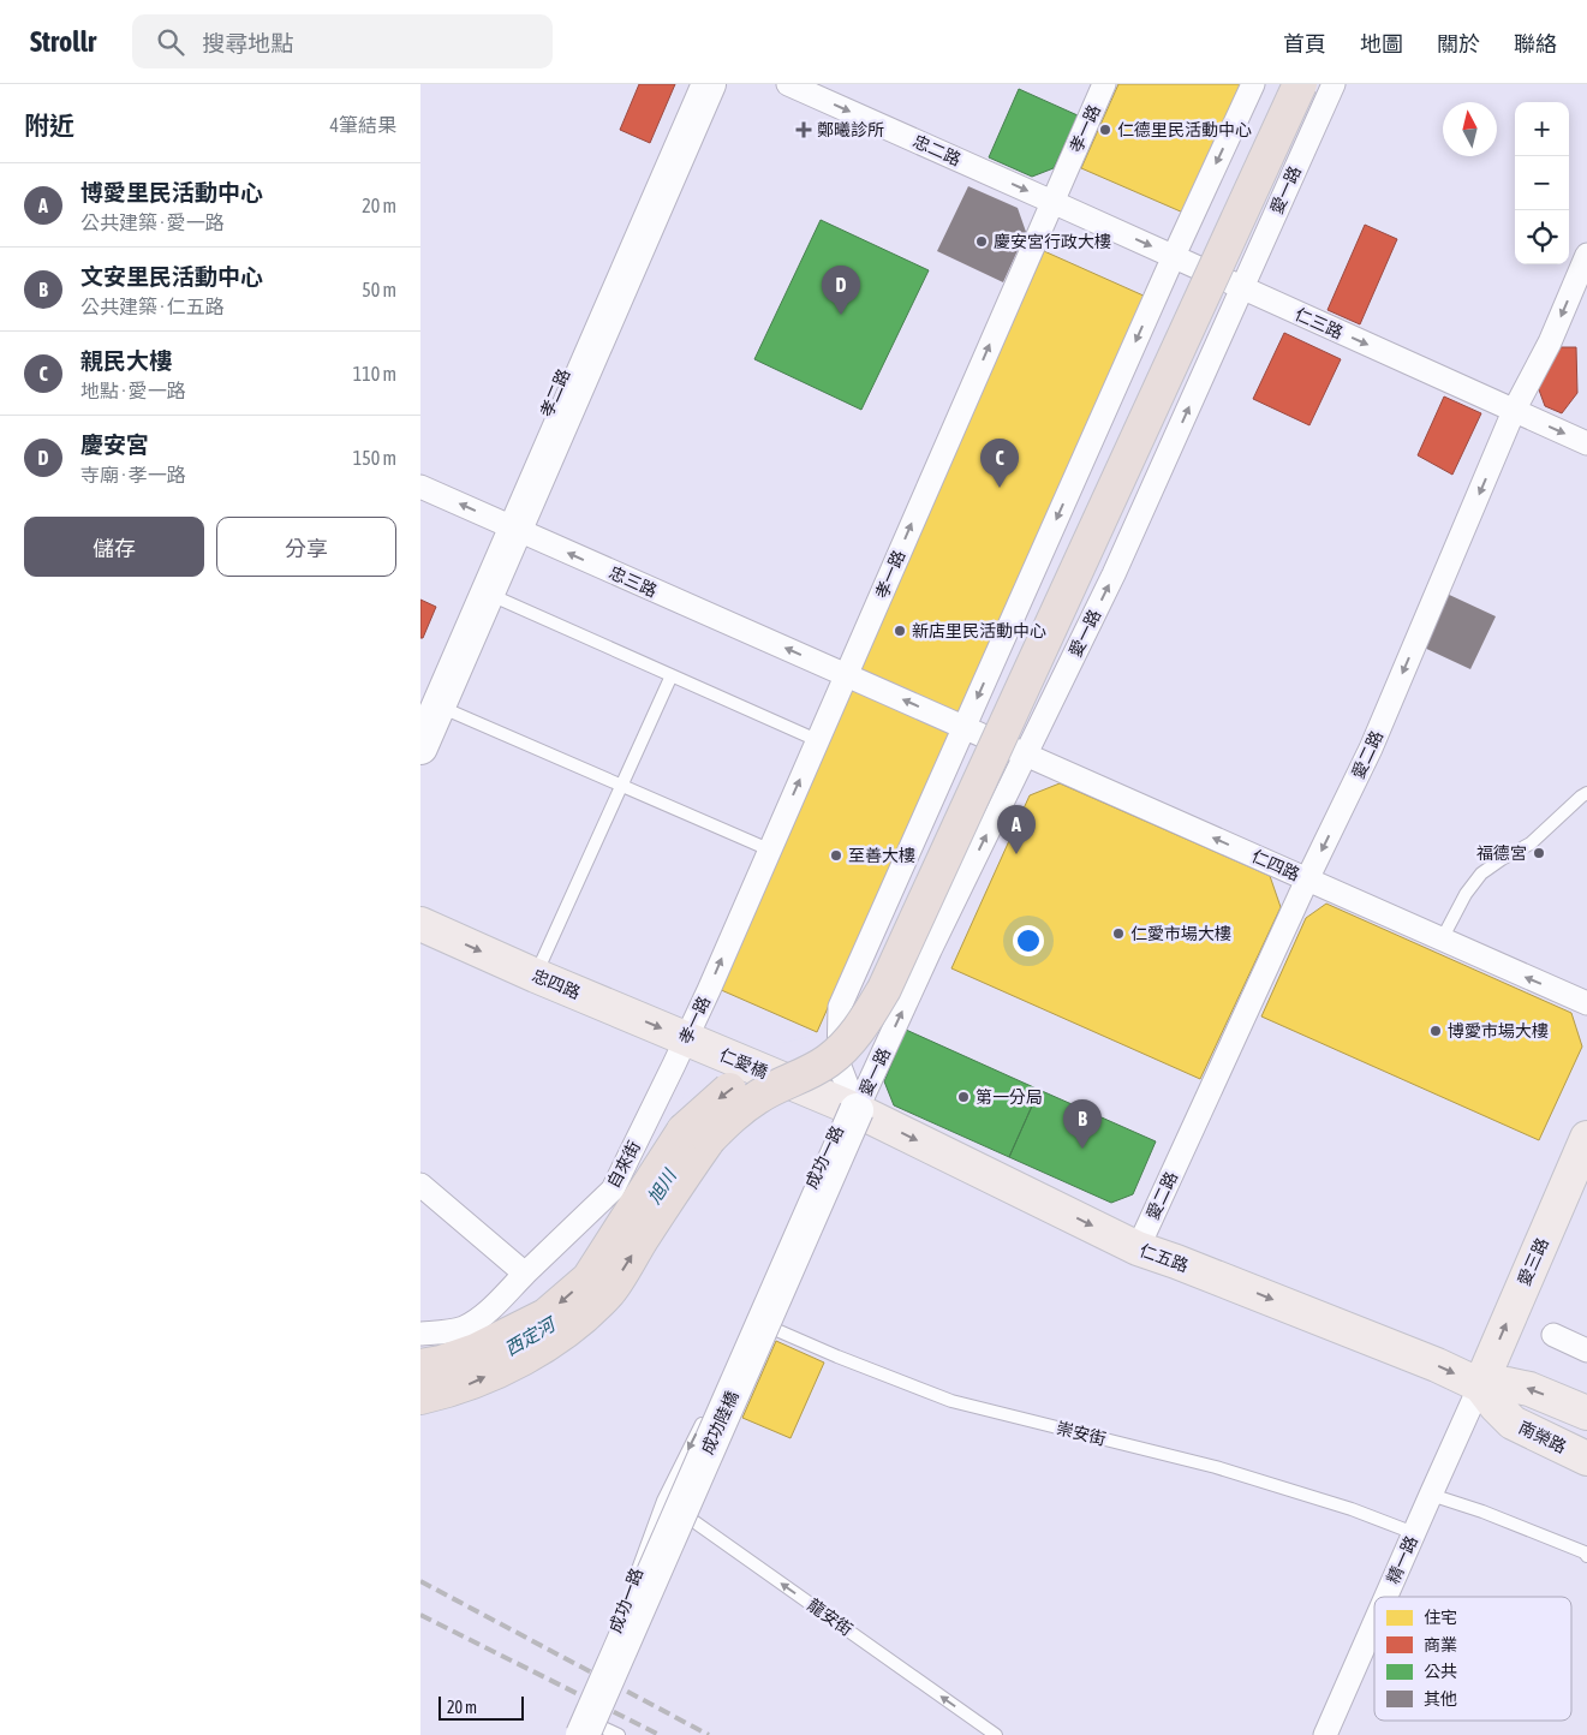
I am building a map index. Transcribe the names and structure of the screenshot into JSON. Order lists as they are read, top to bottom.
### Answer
{
  "streets": {
    "main road": [
      "忠四路",
      "仁愛橋",
      "仁五路",
      "愛三路",
      "南榮路"
    ],
    "street": [
      "孝一路",
      "忠二路",
      "愛一路",
      "仁三路",
      "孝二路",
      "忠三路",
      "愛二路",
      "仁四路",
      "自來街",
      "成功陸橋",
      "精一路"
    ],
    "lane": ["成功一路", "崇安街", "龍安街"]
  },
  "crossings": [
    ["孝一路", "忠二路"],
    ["孝一路", "仁三路"],
    ["孝一路", "忠三路"],
    ["孝一路", "忠四路"],
    ["孝一路", "仁愛橋"],
    ["孝一路", "自來街"],
    ["忠二路", "仁三路"],
    ["愛一路", "仁三路"],
    ["愛一路", "忠三路"],
    ["愛一路", "仁四路"],
    ["愛一路", "仁愛橋"],
    ["愛一路", "仁五路"],
    ["愛一路", "成功陸橋"],
    ["仁三路", "愛二路"],
    ["孝二路", "忠三路"],
    ["忠三路", "仁四路"],
    ["愛二路", "仁四路"],
    ["愛二路", "仁五路"],
    ["忠四路", "仁愛橋"],
    ["忠四路", "自來街"],
    ["仁愛橋", "自來街"],
    ["仁愛橋", "仁五路"],
    ["仁愛橋", "成功陸橋"],
    ["成功一路", "崇安街"],
    ["成功一路", "龍安街"],
    ["仁五路", "愛三路"],
    ["仁五路", "成功陸橋"],
    ["仁五路", "南榮路"],
    ["仁五路", "精一路"],
    ["愛三路", "南榮路"],
    ["愛三路", "精一路"],
    ["崇安街", "精一路"],
    ["南榮路", "精一路"]
  ],
  "one_way": [
    "孝一路",
    "忠二路",
    "仁三路",
    "忠三路",
    "愛二路",
    "仁四路",
    "忠四路",
    "仁五路",
    "愛三路",
    "龍安街"
  ],
  "water": ["旭川", "西定河"],
  "places": {
    "health": ["鄭曦診所"],
    "other": [
      "仁德里民活動中心",
      "慶安宮行政大樓",
      "新店里民活動中心",
      "福德宮",
      "至善大樓",
      "仁愛市場大樓",
      "博愛市場大樓",
      "第一分局"
    ]
  },
  "legend": [
    "住宅",
    "商業",
    "公共",
    "其他"
  ],
  "scale_bar": "20 m",
  "north": "top",
  "page": {
    "header": "Strollr",
    "search": "搜尋地點",
    "nav": [
      "首頁",
      "地圖",
      "關於",
      "聯絡"
    ],
    "heading": ["附近", "4筆結果"],
    "map_buttons": ["+", "−"],
    "list": [
      {
        "mark": "A",
        "name": "博愛里民活動中心",
        "note": "公共建築 · 愛一路",
        "value": "20 m"
      },
      {
        "mark": "B",
        "name": "文安里民活動中心",
        "note": "公共建築 · 仁五路",
        "value": "50 m"
      },
      {
        "mark": "C",
        "name": "親民大樓",
        "note": "地點 · 愛一路",
        "value": "110 m"
      },
      {
        "mark": "D",
        "name": "慶安宮",
        "note": "寺廟 · 孝一路",
        "value": "150 m"
      }
    ],
    "pins": [
      "D",
      "C",
      "A",
      "B"
    ],
    "buttons": ["儲存", "分享"],
    "scale": "20 m"
  }
}
